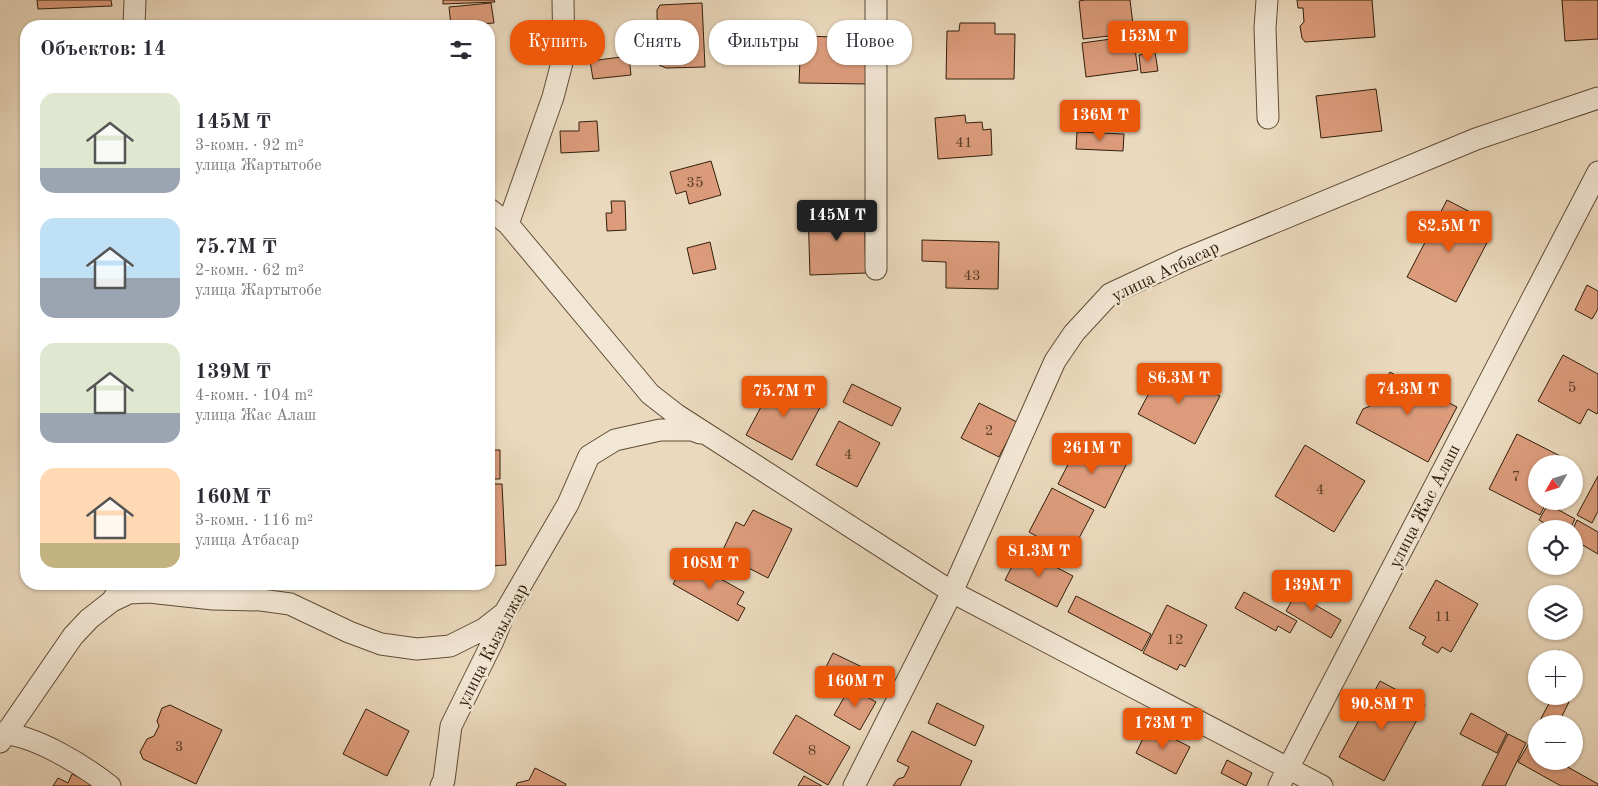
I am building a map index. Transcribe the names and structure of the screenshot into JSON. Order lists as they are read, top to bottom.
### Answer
{
  "streets": {
    "street": ["улица Атбасар", "улица Жас Алаш", "улица Кызылжар"]
  },
  "house_numbers": [
    "41",
    "35",
    "43",
    "5",
    "2",
    "4",
    "7",
    "4",
    "11",
    "12",
    "3",
    "8"
  ],
  "north": "bottom left",
  "page": {
    "chip": [
      "Купить",
      "Снять",
      "Фильтры",
      "Новое"
    ],
    "heading": "Объектов: 14",
    "price": [
      "153M ₸",
      "136M ₸",
      "145M ₸",
      "82.5M ₸",
      "86.3M ₸",
      "74.3M ₸",
      "75.7M ₸",
      "261M ₸",
      "81.3M ₸",
      "108M ₸",
      "139M ₸",
      "160M ₸",
      "90.8M ₸",
      "173M ₸"
    ],
    "list": [
      {
        "name": "145M ₸",
        "note": "3-комн. · 92 m² · улица Жартытобе"
      },
      {
        "name": "75.7M ₸",
        "note": "2-комн. · 62 m² · улица Жартытобе"
      },
      {
        "name": "139M ₸",
        "note": "4-комн. · 104 m² · улица Жас Алаш"
      },
      {
        "name": "160M ₸",
        "note": "3-комн. · 116 m² · улица Атбасар"
      }
    ],
    "map_buttons": ["+", "−"]
  }
}
